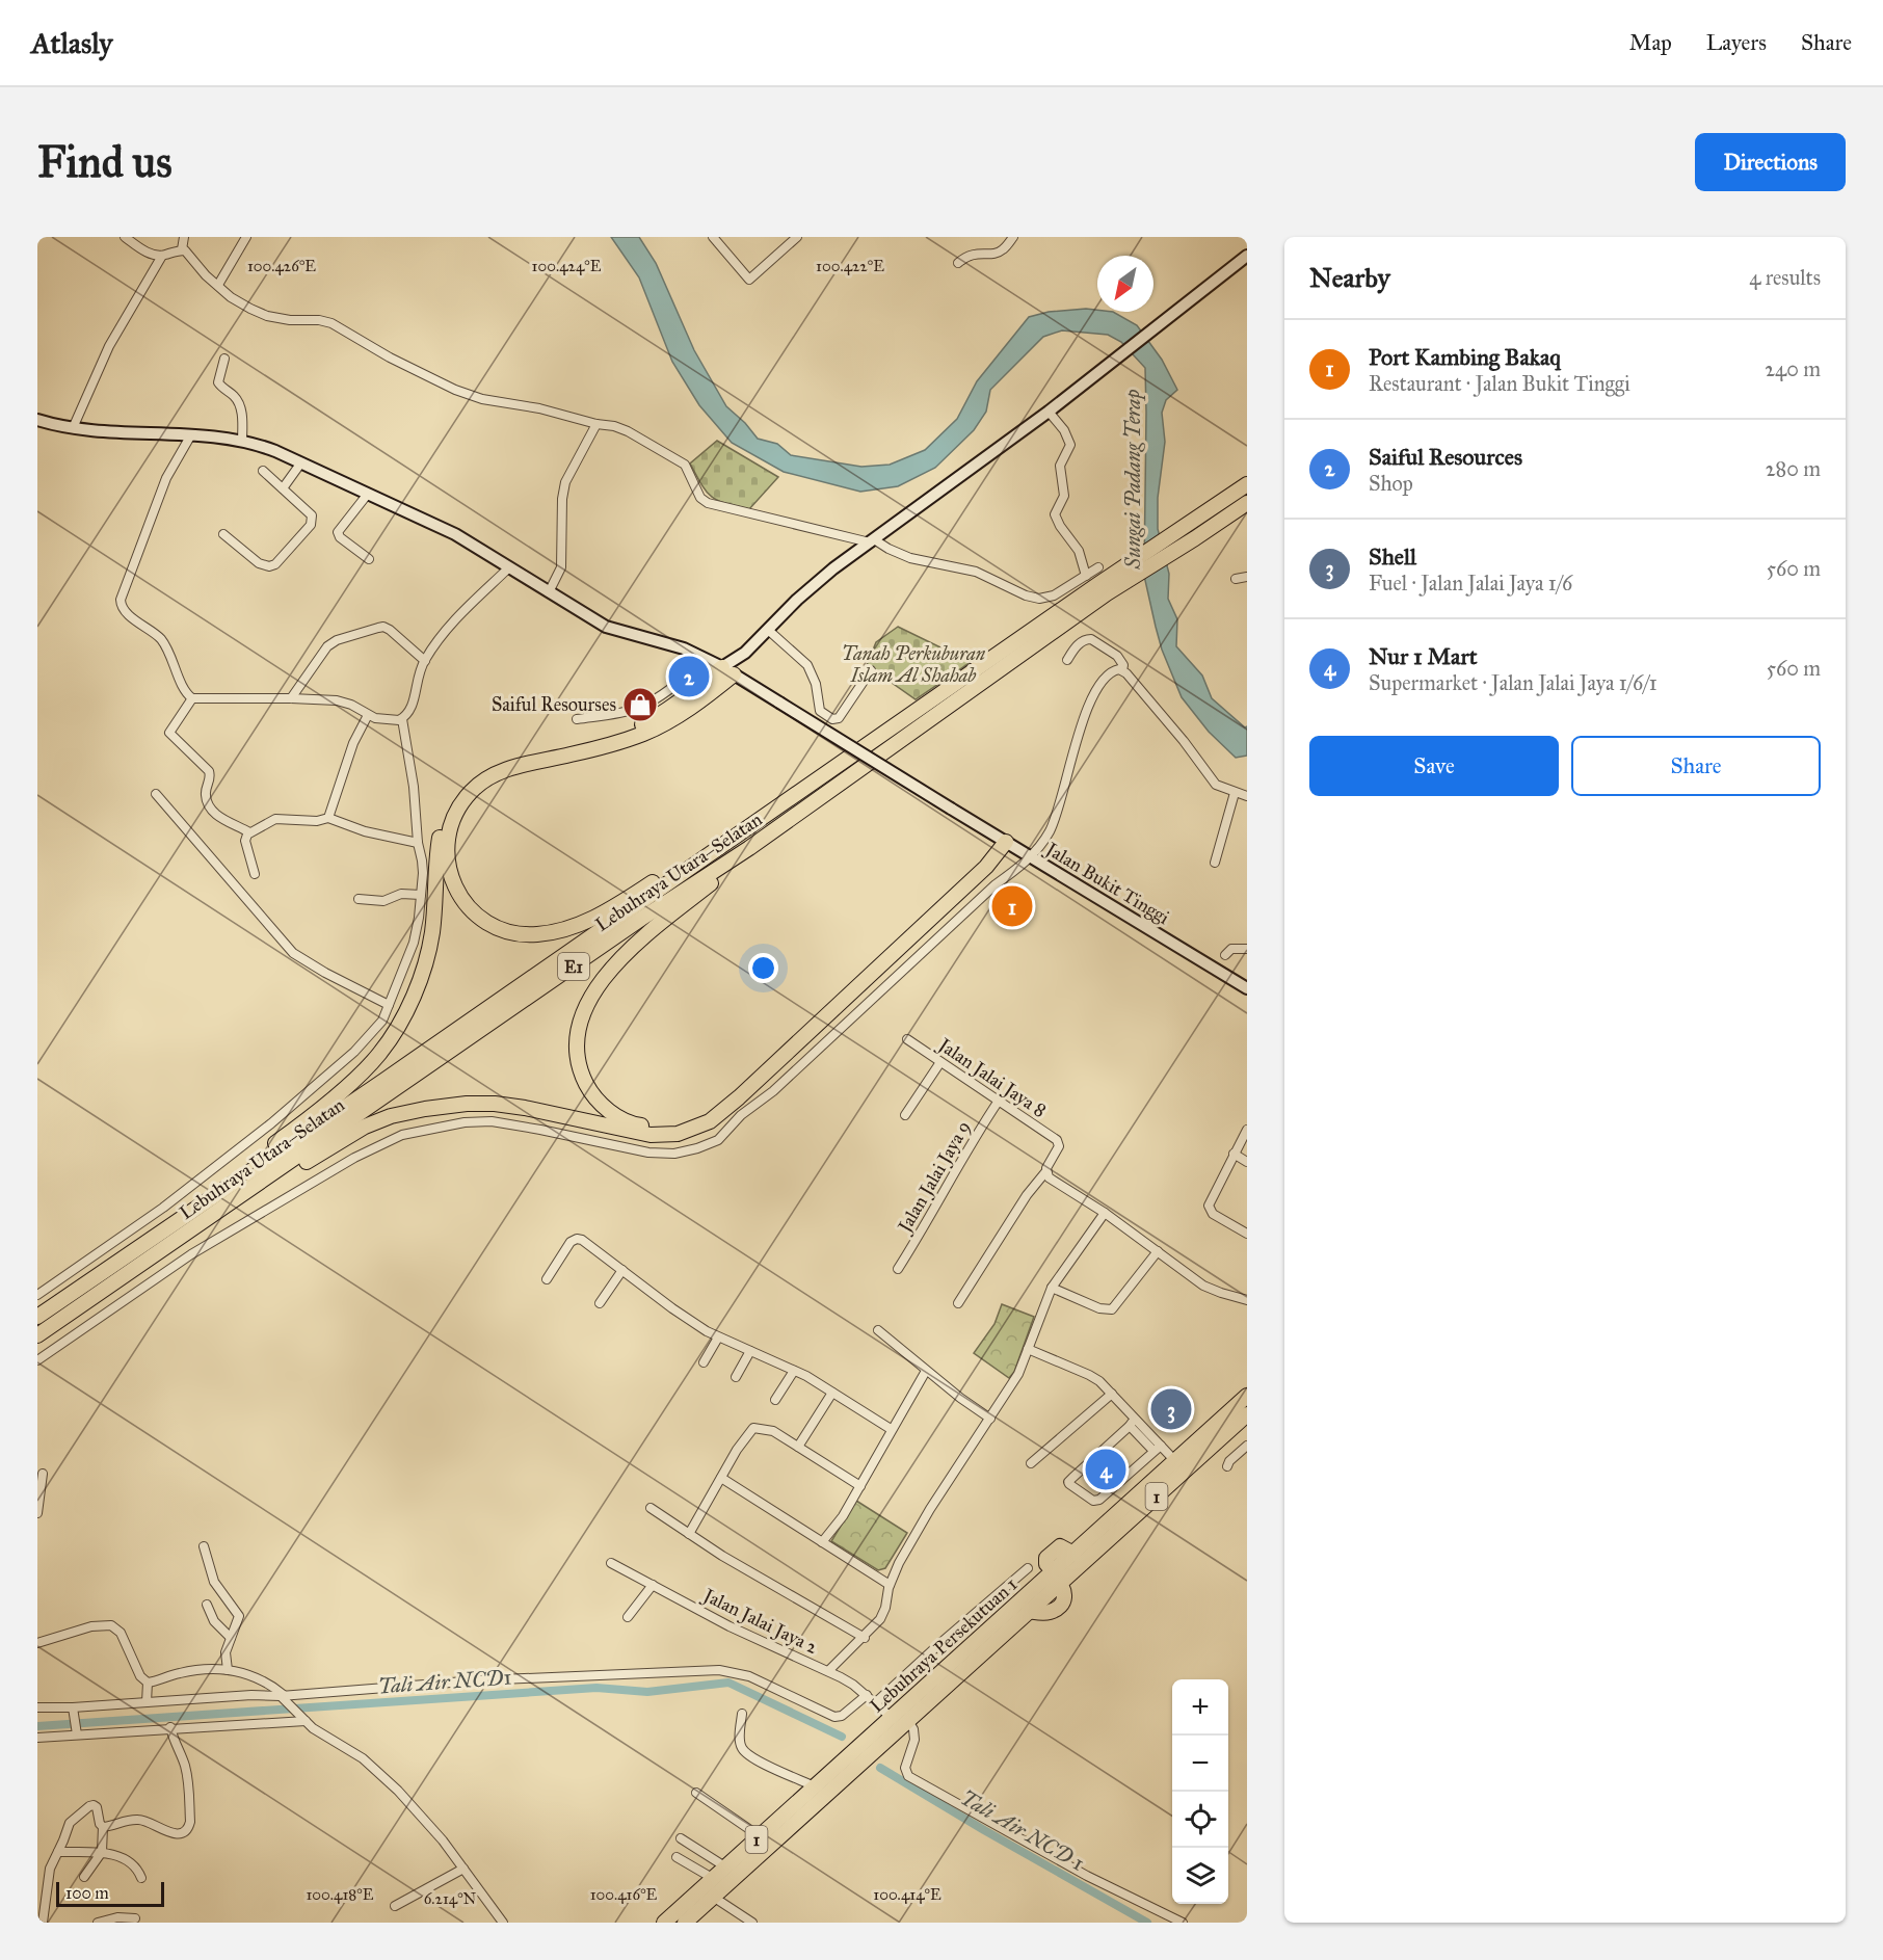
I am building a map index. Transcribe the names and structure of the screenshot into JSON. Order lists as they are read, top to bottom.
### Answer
{
  "streets": {
    "highway": [
      "Lebuhraya Utara–Selatan",
      "E1",
      "1",
      "Lebuhraya Persekutuan 1"
    ],
    "main road": ["Jalan Bukit Tinggi"],
    "street": ["Jalan Jalai Jaya 8", "Jalan Jalai Jaya 9", "Jalan Jalai Jaya 2"]
  },
  "crossings": [
    ["Jalan Jalai Jaya 8", "Jalan Jalai Jaya 9"],
    ["Jalan Jalai Jaya 2", "Lebuhraya Persekutuan 1"]
  ],
  "water": ["Sungai Padang Terap", "Tali Air NCD1", "Tali Air NCD 1"],
  "parks": ["Tanah Perkuburan Islam Al Shahab"],
  "places": {
    "shop": ["Saiful Resourses"]
  },
  "scale_bar": "100 m",
  "north": "bottom left",
  "page": {
    "header": "Atlasly",
    "nav": ["Map", "Layers", "Share"],
    "buttons": [
      "Directions",
      ["Save", "Share"]
    ],
    "title": "Find us",
    "heading": ["Nearby", "4 results"],
    "list": [
      {
        "mark": "1",
        "name": "Port Kambing Bakaq",
        "note": "Restaurant · Jalan Bukit Tinggi",
        "value": "240 m"
      },
      {
        "mark": "2",
        "name": "Saiful Resources",
        "note": "Shop",
        "value": "280 m"
      },
      {
        "mark": "3",
        "name": "Shell",
        "note": "Fuel · Jalan Jalai Jaya 1/6",
        "value": "560 m"
      },
      {
        "mark": "4",
        "name": "Nur 1 Mart",
        "note": "Supermarket · Jalan Jalai Jaya 1/6/1",
        "value": "560 m"
      }
    ],
    "pins": [
      "2",
      "1",
      "3",
      "4"
    ],
    "map_buttons": ["+", "−"],
    "scale": "100 m"
  },
  "coordinates": [
    "100.426°E",
    "100.424°E",
    "100.422°E",
    "100.418°E",
    "100.416°E",
    "100.414°E",
    "6.214°N"
  ]
}
